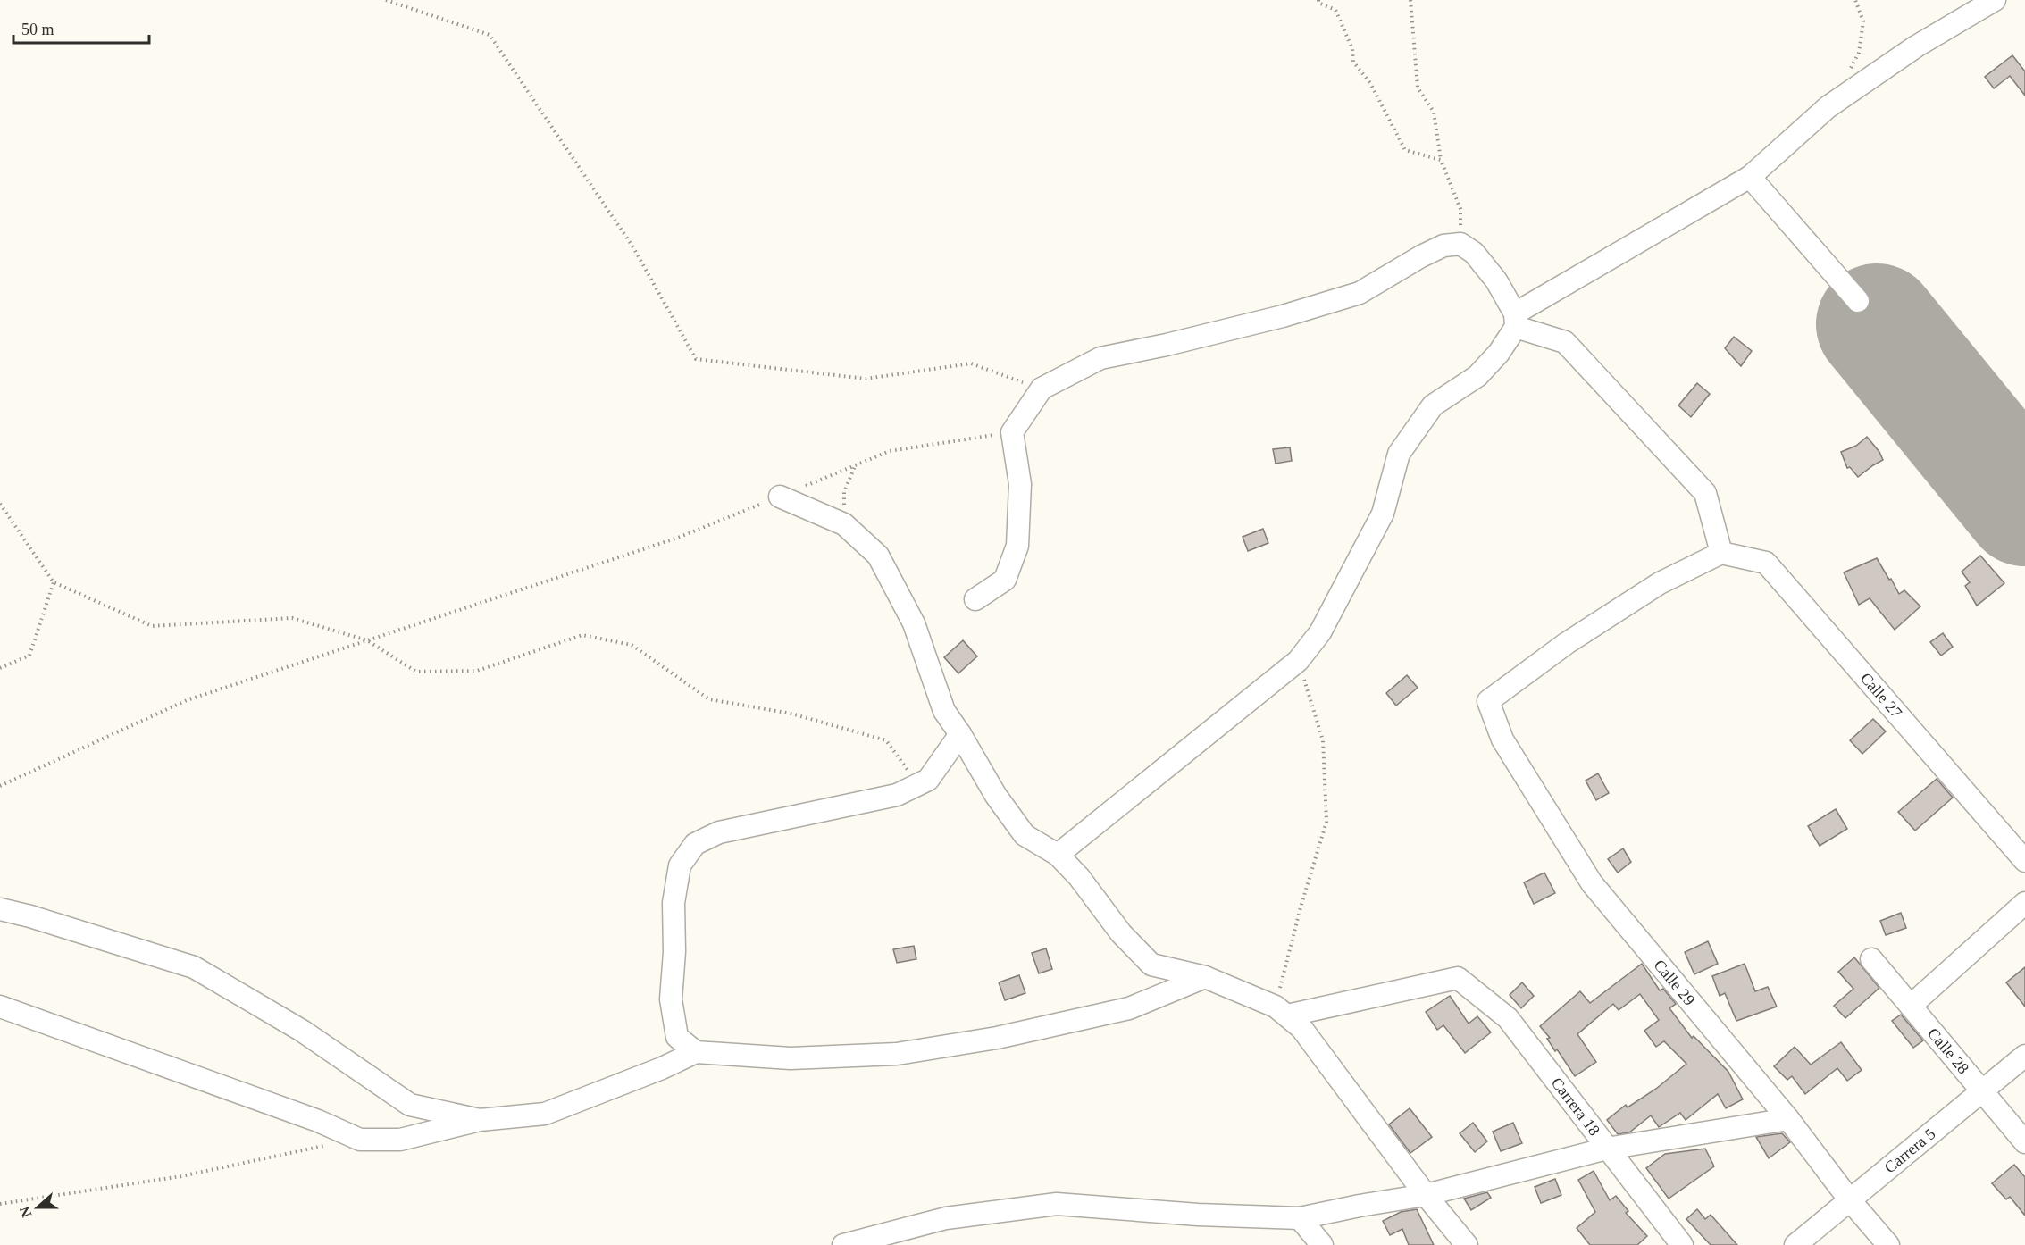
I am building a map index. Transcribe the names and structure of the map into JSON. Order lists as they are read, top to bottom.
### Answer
{
  "streets": {
    "street": [
      "Calle 27",
      "Calle 29",
      "Calle 28",
      "Carrera 18",
      "Carrera 5"
    ]
  },
  "crossings": [
    ["Calle 27", "Calle 29"],
    ["Calle 29", "Carrera 5"],
    ["Calle 28", "Carrera 5"]
  ],
  "scale_bar": "50 m",
  "north": "left"
}
